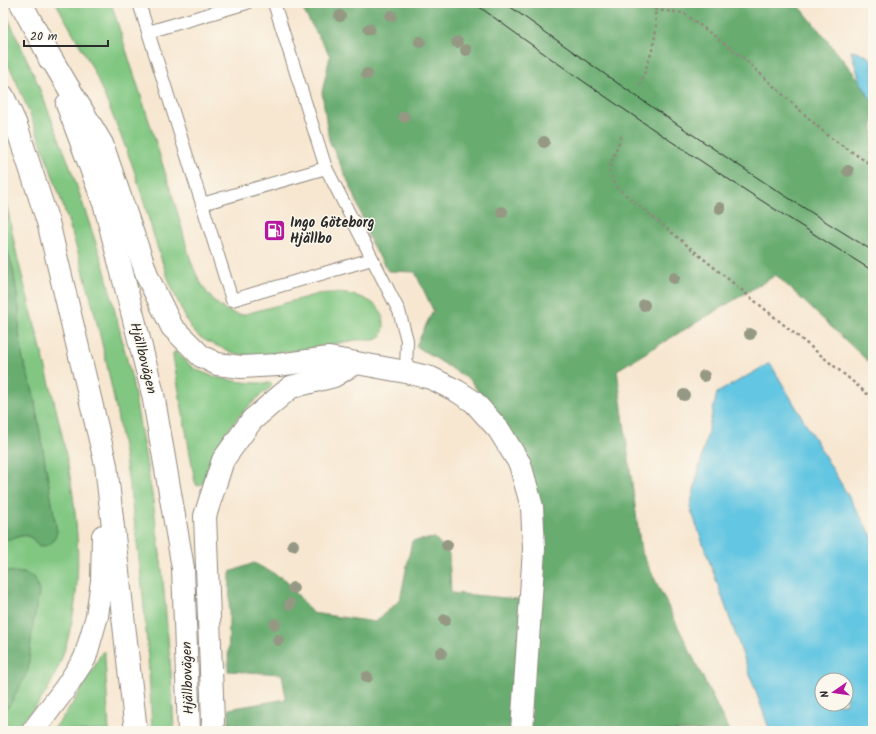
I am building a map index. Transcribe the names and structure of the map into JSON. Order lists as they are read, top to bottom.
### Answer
{
  "streets": {
    "main road": ["Hjällbovägen"]
  },
  "places": {
    "fuel station": ["Ingo Göteborg Hjällbo"]
  },
  "scale_bar": "20 m",
  "north": "left"
}
